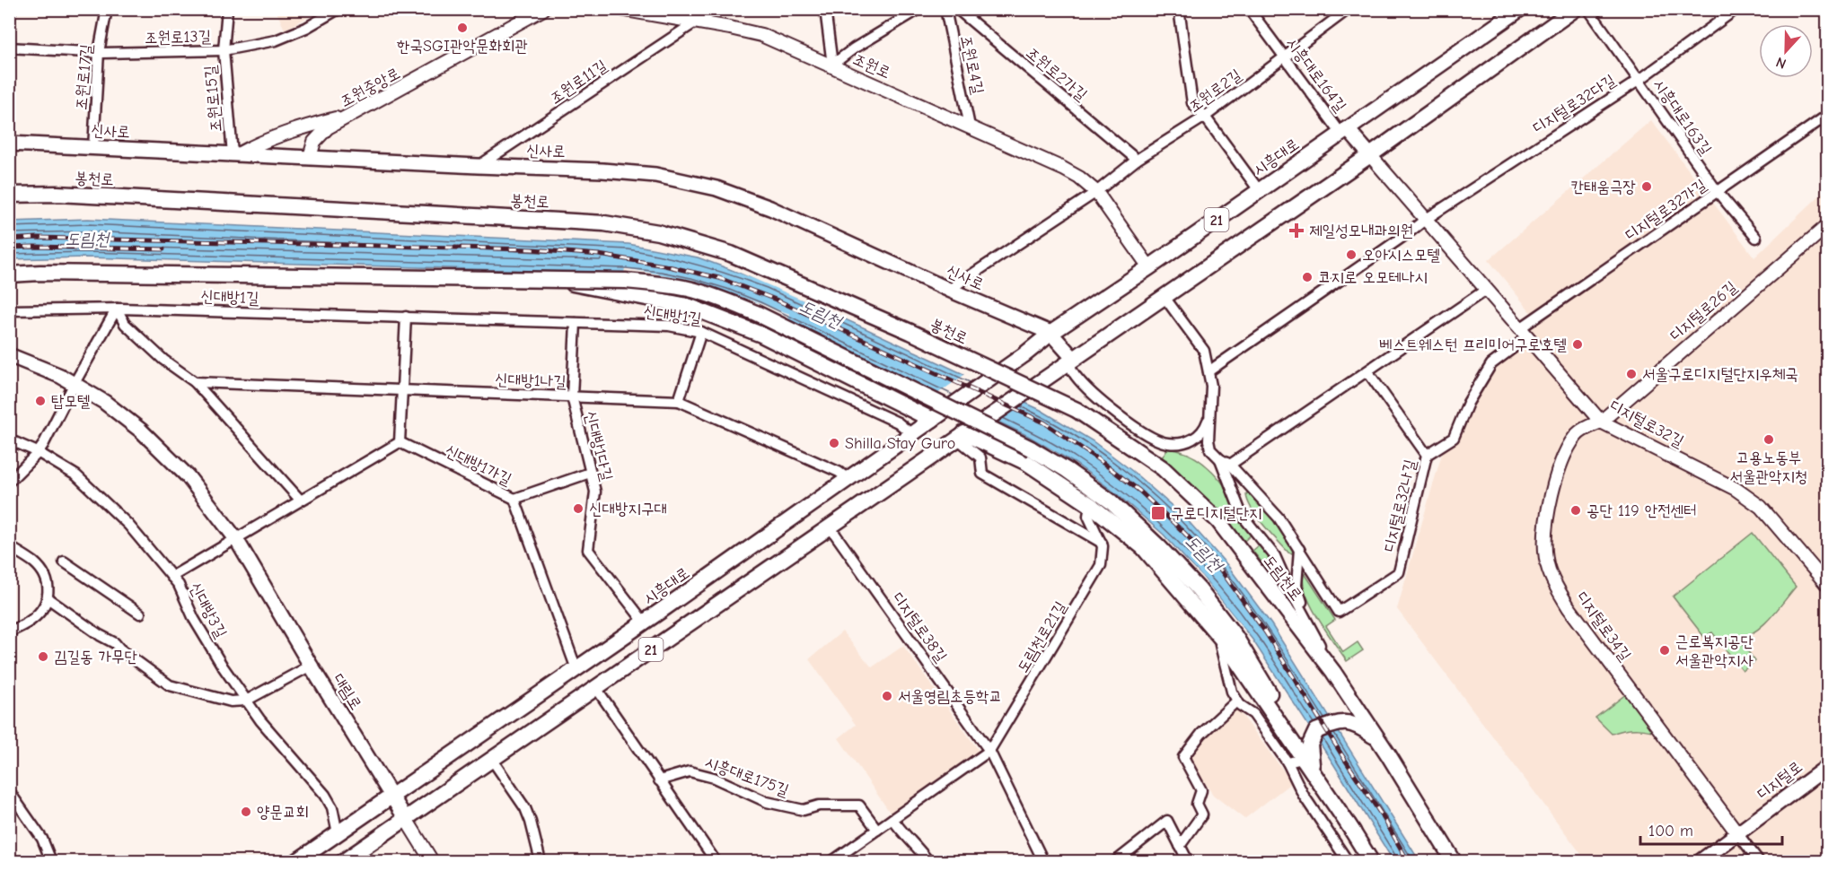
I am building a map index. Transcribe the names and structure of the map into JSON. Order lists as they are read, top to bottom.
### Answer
{
  "streets": {
    "main road": [
      "신사로",
      "시흥대로",
      "봉천로",
      "21",
      "디지털로32길",
      "도림천로",
      "대림로",
      "디지털로"
    ],
    "street": [
      "조원로13길",
      "조원로4길",
      "조원로",
      "조원로2가길",
      "시흥대로164길",
      "조원로17길",
      "조원로11길",
      "조원중앙로",
      "조원로2길",
      "조원로15길",
      "디지털로32다길",
      "시흥대로163길",
      "디지털로32가길",
      "신대방1길",
      "디지털로26길",
      "신대방1나길",
      "신대방1다길",
      "신대방1가길",
      "디지털로32나길",
      "신대방3길",
      "디지털로34길",
      "디지털로38길",
      "도림천로21길",
      "시흥대로175길"
    ]
  },
  "crossings": [
    ["조원로13길", "조원로17길"],
    ["조원로13길", "조원로15길"],
    ["조원로4길", "조원로"],
    ["조원로", "조원로11길"],
    ["조원로", "조원로2길"],
    ["조원로", "시흥대로"],
    ["조원로2가길", "조원로2길"],
    ["시흥대로164길", "조원로2길"],
    ["시흥대로164길", "시흥대로"],
    ["시흥대로164길", "디지털로32길"],
    ["조원로17길", "신사로"],
    ["조원로11길", "신사로"],
    ["조원중앙로", "신사로"],
    ["조원로15길", "신사로"],
    ["디지털로32다길", "시흥대로163길"],
    ["디지털로32다길", "디지털로32길"],
    ["시흥대로163길", "디지털로32가길"],
    ["신사로", "시흥대로"],
    ["시흥대로", "신대방1길"],
    ["시흥대로", "신대방1나길"],
    ["시흥대로", "디지털로32길"],
    ["시흥대로", "신대방1다길"],
    ["시흥대로", "신대방1가길"],
    ["시흥대로", "신대방3길"],
    ["시흥대로", "대림로"],
    ["봉천로", "도림천로"],
    ["디지털로32가길", "디지털로32길"],
    ["디지털로32가길", "디지털로32나길"],
    ["21", "디지털로32길"],
    ["21", "디지털로38길"],
    ["21", "대림로"],
    ["신대방1길", "신대방1다길"],
    ["디지털로26길", "디지털로32길"],
    ["디지털로26길", "디지털로34길"],
    ["신대방1나길", "신대방1다길"],
    ["디지털로32길", "디지털로34길"],
    ["디지털로34길", "디지털로"],
    ["디지털로38길", "도림천로21길"],
    ["도림천로21길", "시흥대로175길"]
  ],
  "water": ["도림천"],
  "places": {
    "other": [
      "한국SGI관악문화회관",
      "칸태움극장",
      "오아시스모텔",
      "코지로 오모테나시",
      "베스트웨스턴 프리미어구로호텔",
      "서울구로디지털단지우체국",
      "탑모텔",
      "고용노동부 서울관악지청",
      "Shilla Stay Guro",
      "신대방지구대",
      "공단 119 안전센터",
      "근로복지공단 서울관악지사",
      "김길동 가무단",
      "서울영림초등학교",
      "양문교회"
    ],
    "health": ["제일성모내과의원"],
    "transit": ["구로디지털단지"]
  },
  "scale_bar": "100 m",
  "north": "bottom"
}
